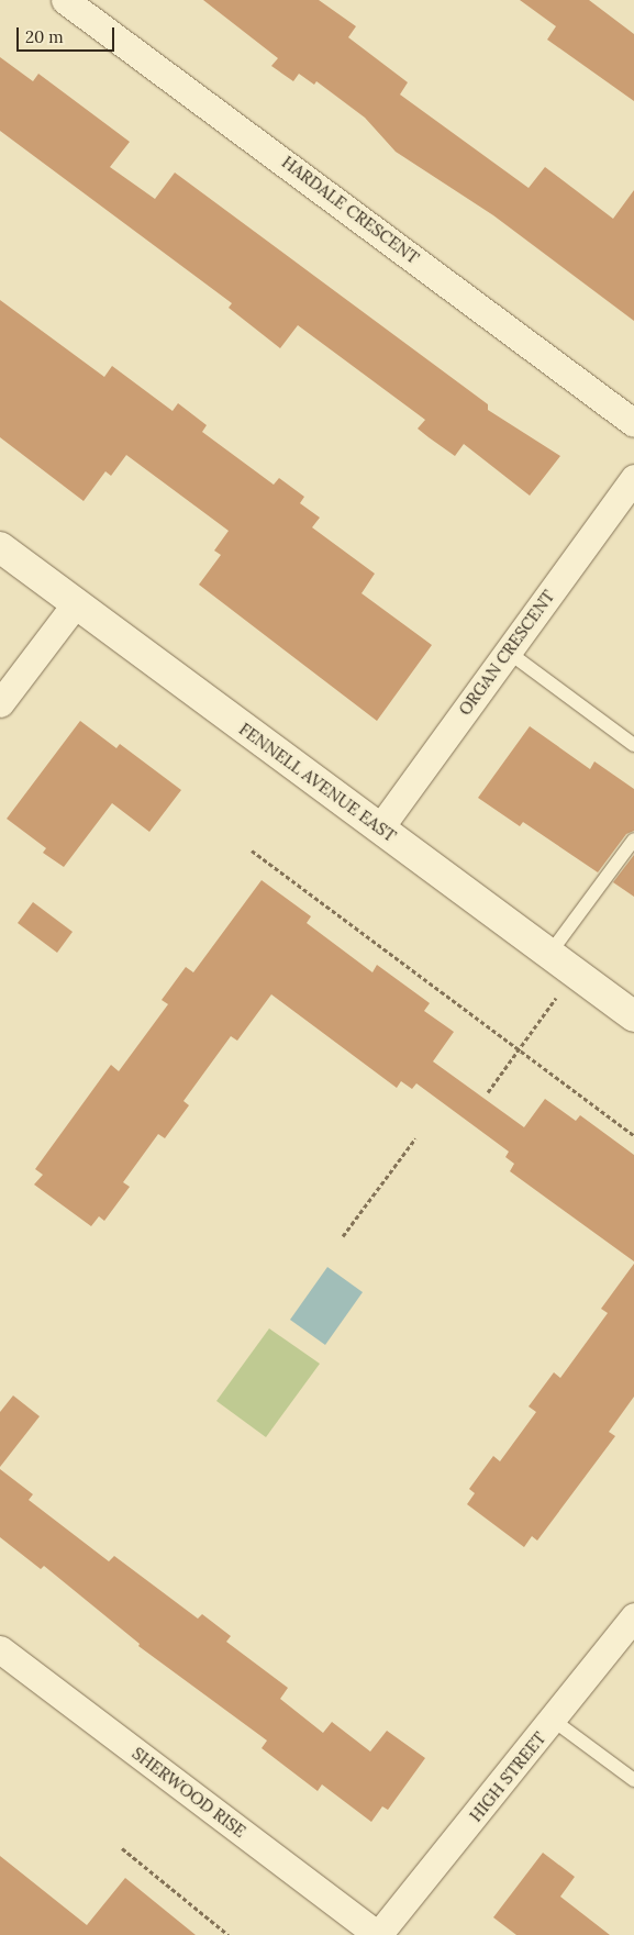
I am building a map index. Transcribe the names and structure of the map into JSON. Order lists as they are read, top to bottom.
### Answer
{
  "streets": {
    "main road": ["FENNELL AVENUE EAST"],
    "street": [
      "HARDALE CRESCENT",
      "ORGAN CRESCENT",
      "HIGH STREET",
      "SHERWOOD RISE"
    ]
  },
  "crossings": [
    ["ORGAN CRESCENT", "FENNELL AVENUE EAST"],
    ["HIGH STREET", "SHERWOOD RISE"]
  ],
  "scale_bar": "20 m"
}
